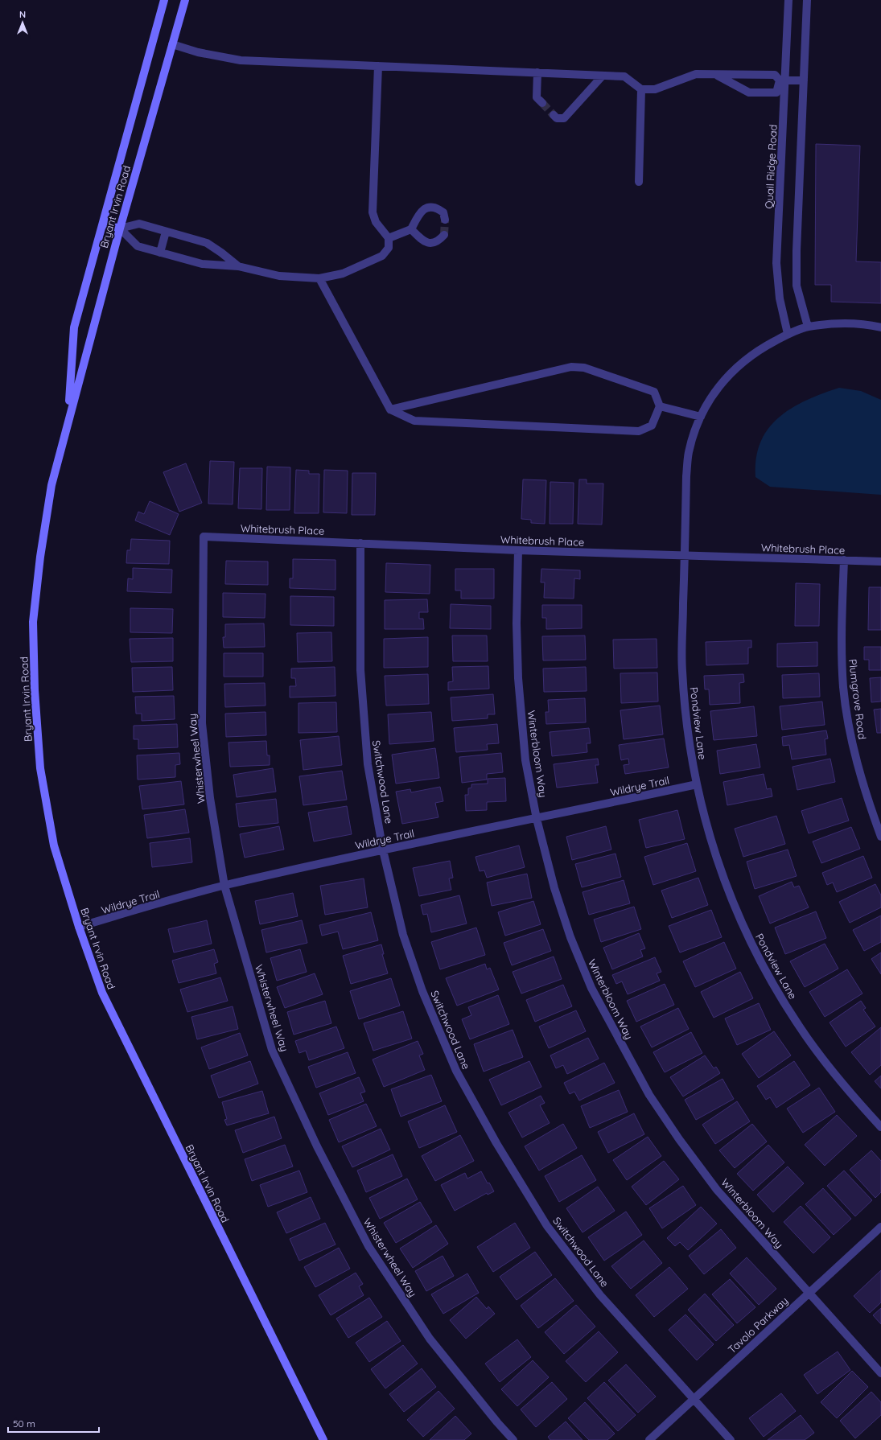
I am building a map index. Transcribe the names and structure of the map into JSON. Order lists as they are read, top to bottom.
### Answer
{
  "streets": {
    "street": [
      "Quail Ridge Road",
      "Bryant Irvin Road",
      "Whitebrush Place",
      "Plumgrove Road",
      "Pondview Lane",
      "Winterbloom Way",
      "Whisterwheel Way",
      "Switchwood Lane",
      "Wildrye Trail",
      "Tavolo Parkway"
    ]
  },
  "crossings": [
    ["Quail Ridge Road", "Pondview Lane"],
    ["Bryant Irvin Road", "Wildrye Trail"],
    ["Whitebrush Place", "Plumgrove Road"],
    ["Whitebrush Place", "Pondview Lane"],
    ["Whitebrush Place", "Winterbloom Way"],
    ["Whitebrush Place", "Whisterwheel Way"],
    ["Whitebrush Place", "Switchwood Lane"],
    ["Pondview Lane", "Wildrye Trail"],
    ["Winterbloom Way", "Wildrye Trail"],
    ["Winterbloom Way", "Tavolo Parkway"],
    ["Whisterwheel Way", "Wildrye Trail"],
    ["Switchwood Lane", "Wildrye Trail"],
    ["Switchwood Lane", "Tavolo Parkway"]
  ],
  "scale_bar": "50 m",
  "north": "top"
}
